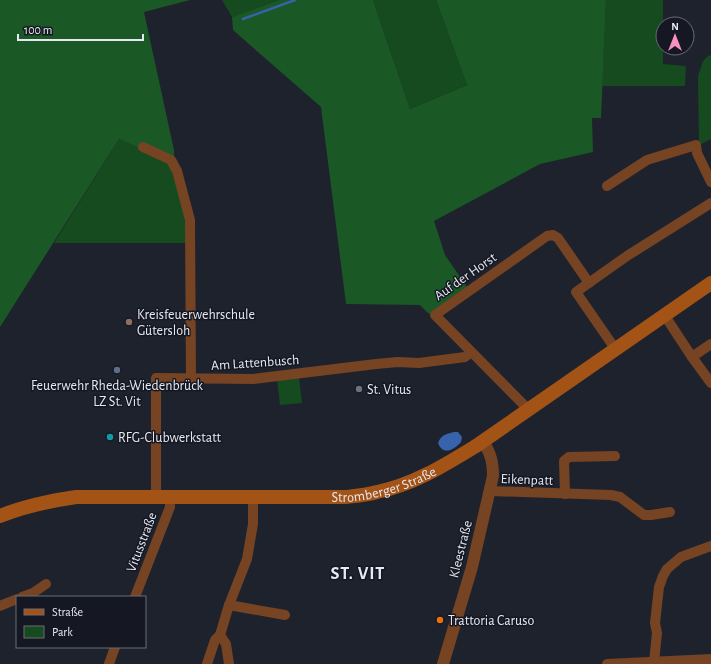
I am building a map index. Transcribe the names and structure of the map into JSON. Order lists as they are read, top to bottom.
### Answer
{
  "streets": {
    "main road": ["Stromberger Straße"],
    "street": [
      "Auf der Horst",
      "Am Lattenbusch",
      "Eikenpatt",
      "Vitusstraße",
      "Kleestraße"
    ]
  },
  "crossings": [
    ["Auf der Horst", "Am Lattenbusch"],
    ["Auf der Horst", "Stromberger Straße"],
    ["Am Lattenbusch", "Stromberger Straße"],
    ["Am Lattenbusch", "Vitusstraße"],
    ["Eikenpatt", "Kleestraße"],
    ["Stromberger Straße", "Vitusstraße"],
    ["Stromberger Straße", "Kleestraße"]
  ],
  "districts": ["ST. VIT"],
  "places": [
    "Kreisfeuerwehrschule Gütersloh",
    "Feuerwehr Rheda-Wiedenbrück LZ St. Vit",
    "St. Vitus",
    "RFG-Clubwerkstatt",
    "Trattoria Caruso"
  ],
  "legend": ["Straße", "Park"],
  "scale_bar": "100 m",
  "north": "top"
}
